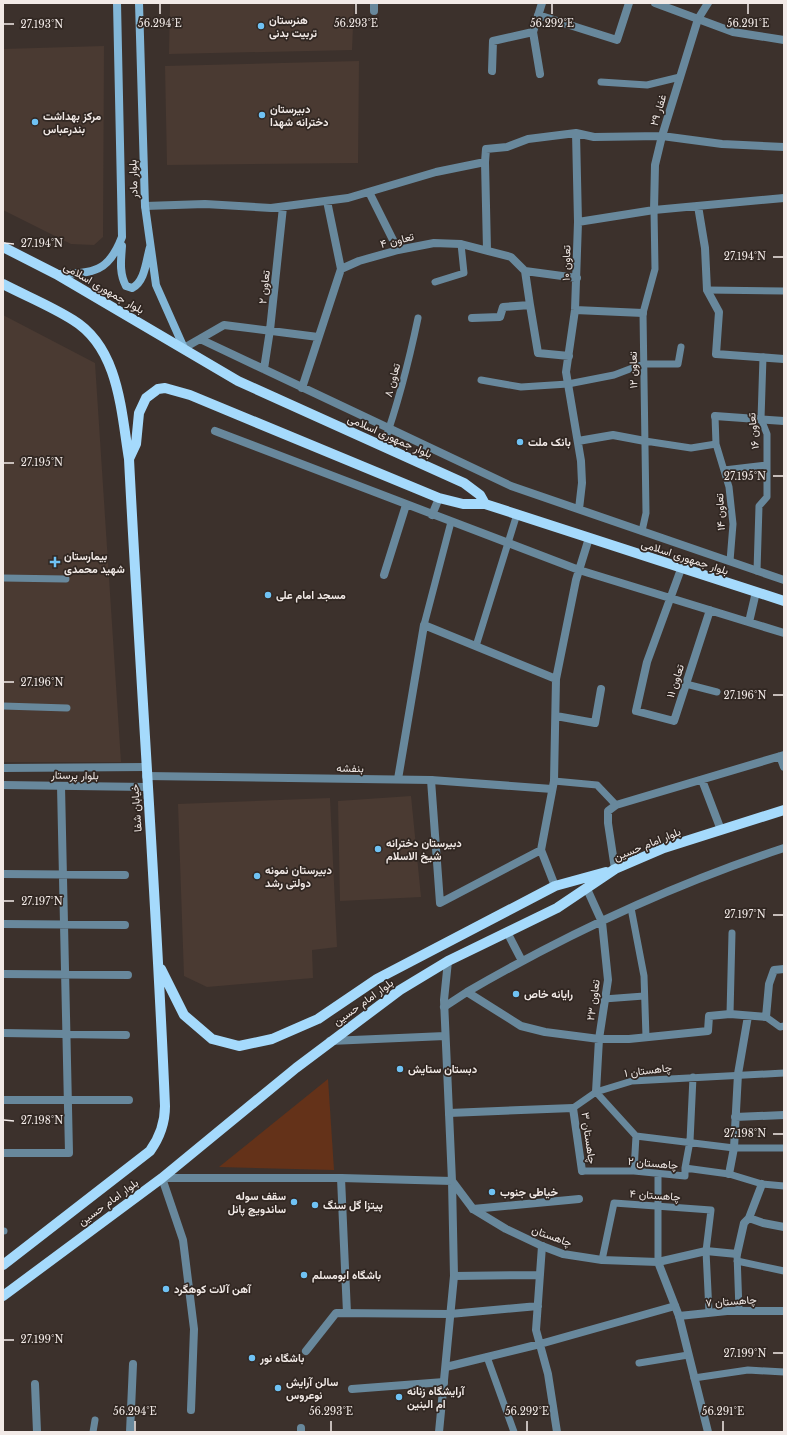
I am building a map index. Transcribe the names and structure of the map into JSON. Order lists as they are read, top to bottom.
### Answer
{
  "streets": {
    "main road": [
      "بلوار مادر",
      "بلوار جمهوری اسلامی",
      "خیابان شفا",
      "بلوار امام حسین"
    ],
    "street": [
      "غفار ۲۹",
      "تعاون ۴",
      "تعاون ۱۰",
      "تعاون ۲",
      "تعاون ۱۱",
      "بنفشه",
      "بلوار پرستار",
      "تعاون ۲۳",
      "چاهستان ۳",
      "چاهستان",
      "چاهستان ۷"
    ],
    "lane": [
      "تعاون ۱۲",
      "تعاون ۸",
      "تعاون ۱۶",
      "تعاون ۱۴",
      "چاهستان ۱",
      "چاهستان ۲",
      "چاهستان ۴"
    ]
  },
  "crossings": [
    ["غفار ۲۹", "تعاون ۱۲"],
    ["بلوار مادر", "بلوار جمهوری اسلامی"],
    ["بلوار جمهوری اسلامی", "تعاون ۸"],
    ["بنفشه", "بلوار پرستار"],
    ["بنفشه", "خیابان شفا"],
    ["بلوار پرستار", "خیابان شفا"],
    ["خیابان شفا", "بلوار امام حسین"],
    ["بلوار امام حسین", "تعاون ۲۳"],
    ["تعاون ۲۳", "چاهستان ۱"],
    ["چاهستان ۱", "چاهستان ۳"],
    ["چاهستان ۳", "چاهستان ۲"],
    ["چاهستان ۴", "چاهستان"]
  ],
  "places": {
    "other": [
      "هنرستان تربیت بدنی",
      "دبیرستان دخترانه شهدا",
      "مرکز بهداشت بندرعباس",
      "بانک ملت",
      "مسجد امام علی",
      "دبیرستان دخترانه شیخ الاسلام",
      "دبیرستان نمونه دولتی رشد",
      "رایانه خاص",
      "دبستان ستایش",
      "خیاطی جنوب",
      "سقف سوله ساندویچ پانل",
      "پیتزا گل سنگ",
      "باشگاه ابومسلم",
      "آهن آلات کوهگرد",
      "باشگاه نور",
      "سالن آرایش نوعروس",
      "آرایشگاه زنانه ام البنین"
    ],
    "health": ["بیمارستان شهید محمدی"]
  },
  "coordinates": [
    "56.294°E",
    "56.293°E",
    "56.292°E",
    "56.291°E",
    "27.193°N",
    "27.194°N",
    "27.195°N",
    "27.196°N",
    "27.197°N",
    "27.198°N",
    "27.199°N"
  ]
}
